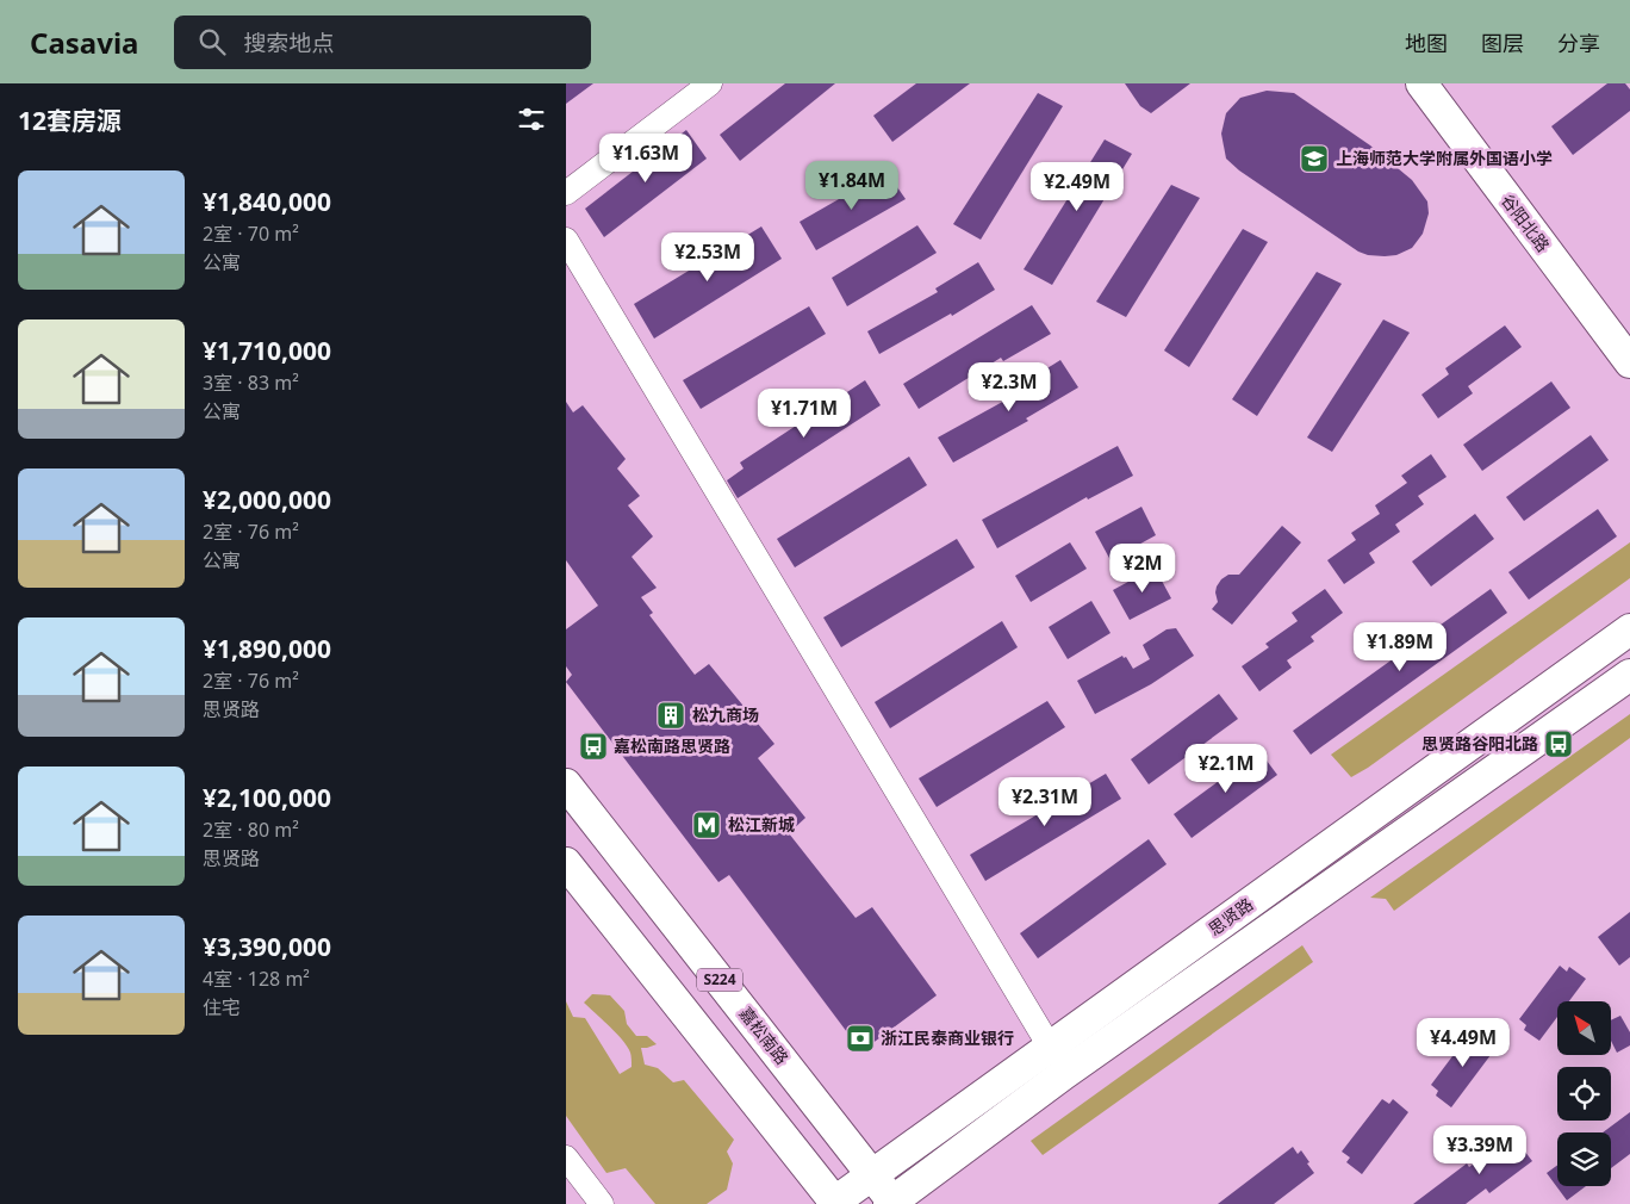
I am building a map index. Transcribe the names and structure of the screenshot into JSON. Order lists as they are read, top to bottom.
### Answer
{
  "streets": {
    "main road": [
      "谷阳北路",
      "思贤路",
      "S224",
      "嘉松南路"
    ]
  },
  "crossings": [
    ["思贤路", "S224"],
    ["思贤路", "嘉松南路"]
  ],
  "places": {
    "school or university": ["上海师范大学附属外国语小学"],
    "building": ["松九商场"],
    "bus stop": ["思贤路谷阳北路", "嘉松南路思贤路"],
    "metro station": ["松江新城"],
    "bank": ["浙江民泰商业银行"]
  },
  "north": "top left",
  "page": {
    "header": "Casavia",
    "search": "搜索地点",
    "nav": ["地图", "图层", "分享"],
    "heading": "12套房源",
    "price": [
      "¥1.63M",
      "¥1.84M",
      "¥2.49M",
      "¥2.53M",
      "¥2.3M",
      "¥1.71M",
      "¥2M",
      "¥1.89M",
      "¥2.1M",
      "¥2.31M",
      "¥4.49M",
      "¥3.39M"
    ],
    "list": [
      {
        "name": "¥1,840,000",
        "note": "2室 · 70 m² · 公寓"
      },
      {
        "name": "¥1,710,000",
        "note": "3室 · 83 m² · 公寓"
      },
      {
        "name": "¥2,000,000",
        "note": "2室 · 76 m² · 公寓"
      },
      {
        "name": "¥1,890,000",
        "note": "2室 · 76 m² · 思贤路"
      },
      {
        "name": "¥2,100,000",
        "note": "2室 · 80 m² · 思贤路"
      },
      {
        "name": "¥3,390,000",
        "note": "4室 · 128 m² · 住宅"
      }
    ]
  }
}
